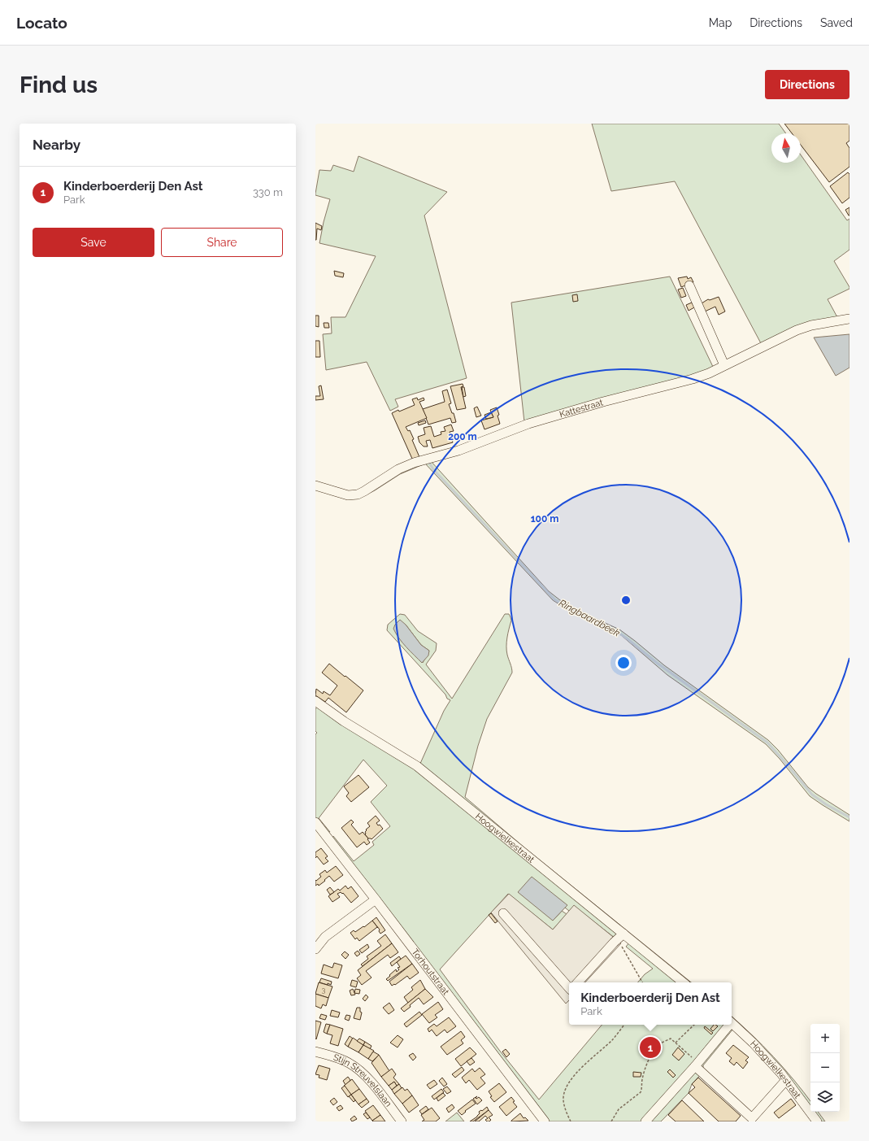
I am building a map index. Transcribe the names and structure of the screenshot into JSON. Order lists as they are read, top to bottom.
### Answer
{
  "streets": {
    "street": [
      "Kattestraat",
      "Hoogwielkestraat",
      "Torhoutstraat",
      "Stijn Streuvelslaan"
    ]
  },
  "water": ["Ringbaardbeek"],
  "house_numbers": ["3"],
  "north": "top",
  "page": {
    "header": "Locato",
    "nav": ["Map", "Directions", "Saved"],
    "buttons": [
      "Directions",
      ["Save", "Share"]
    ],
    "title": "Find us",
    "heading": "Nearby",
    "list": [
      {
        "mark": "1",
        "name": "Kinderboerderij Den Ast",
        "note": "Park",
        "value": "330 m"
      }
    ],
    "popup": ["Kinderboerderij Den Ast", "Park"],
    "map_buttons": ["+", "−"],
    "pins": "1"
  },
  "rings": ["200 m", "100 m"]
}
